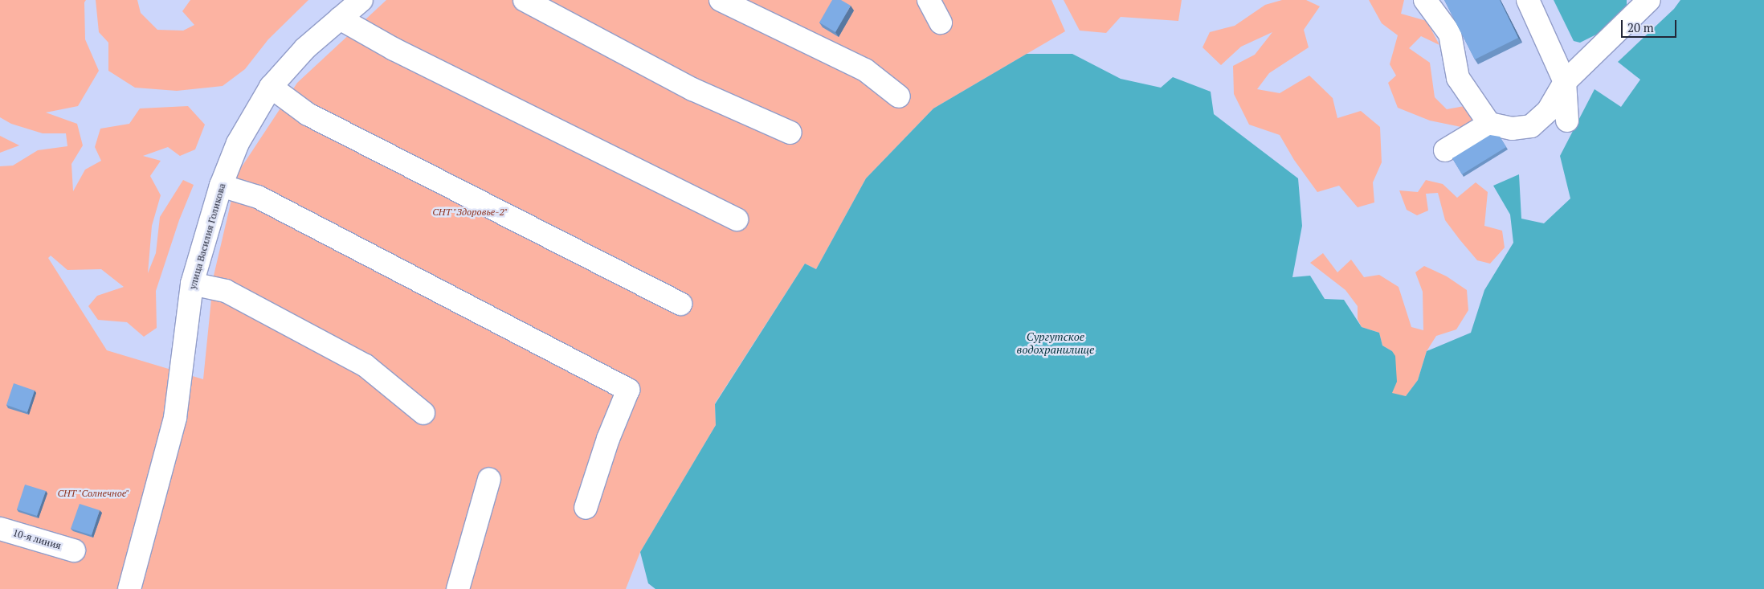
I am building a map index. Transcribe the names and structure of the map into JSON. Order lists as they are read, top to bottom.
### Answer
{
  "streets": {
    "street": ["улица Василия Голикова", "10-я линия"]
  },
  "water": ["Сургутское водохранилище"],
  "parks": ["СНТ \"Здоровье-2\"", "СНТ \"Солнечное\""],
  "scale_bar": "20 m"
}
